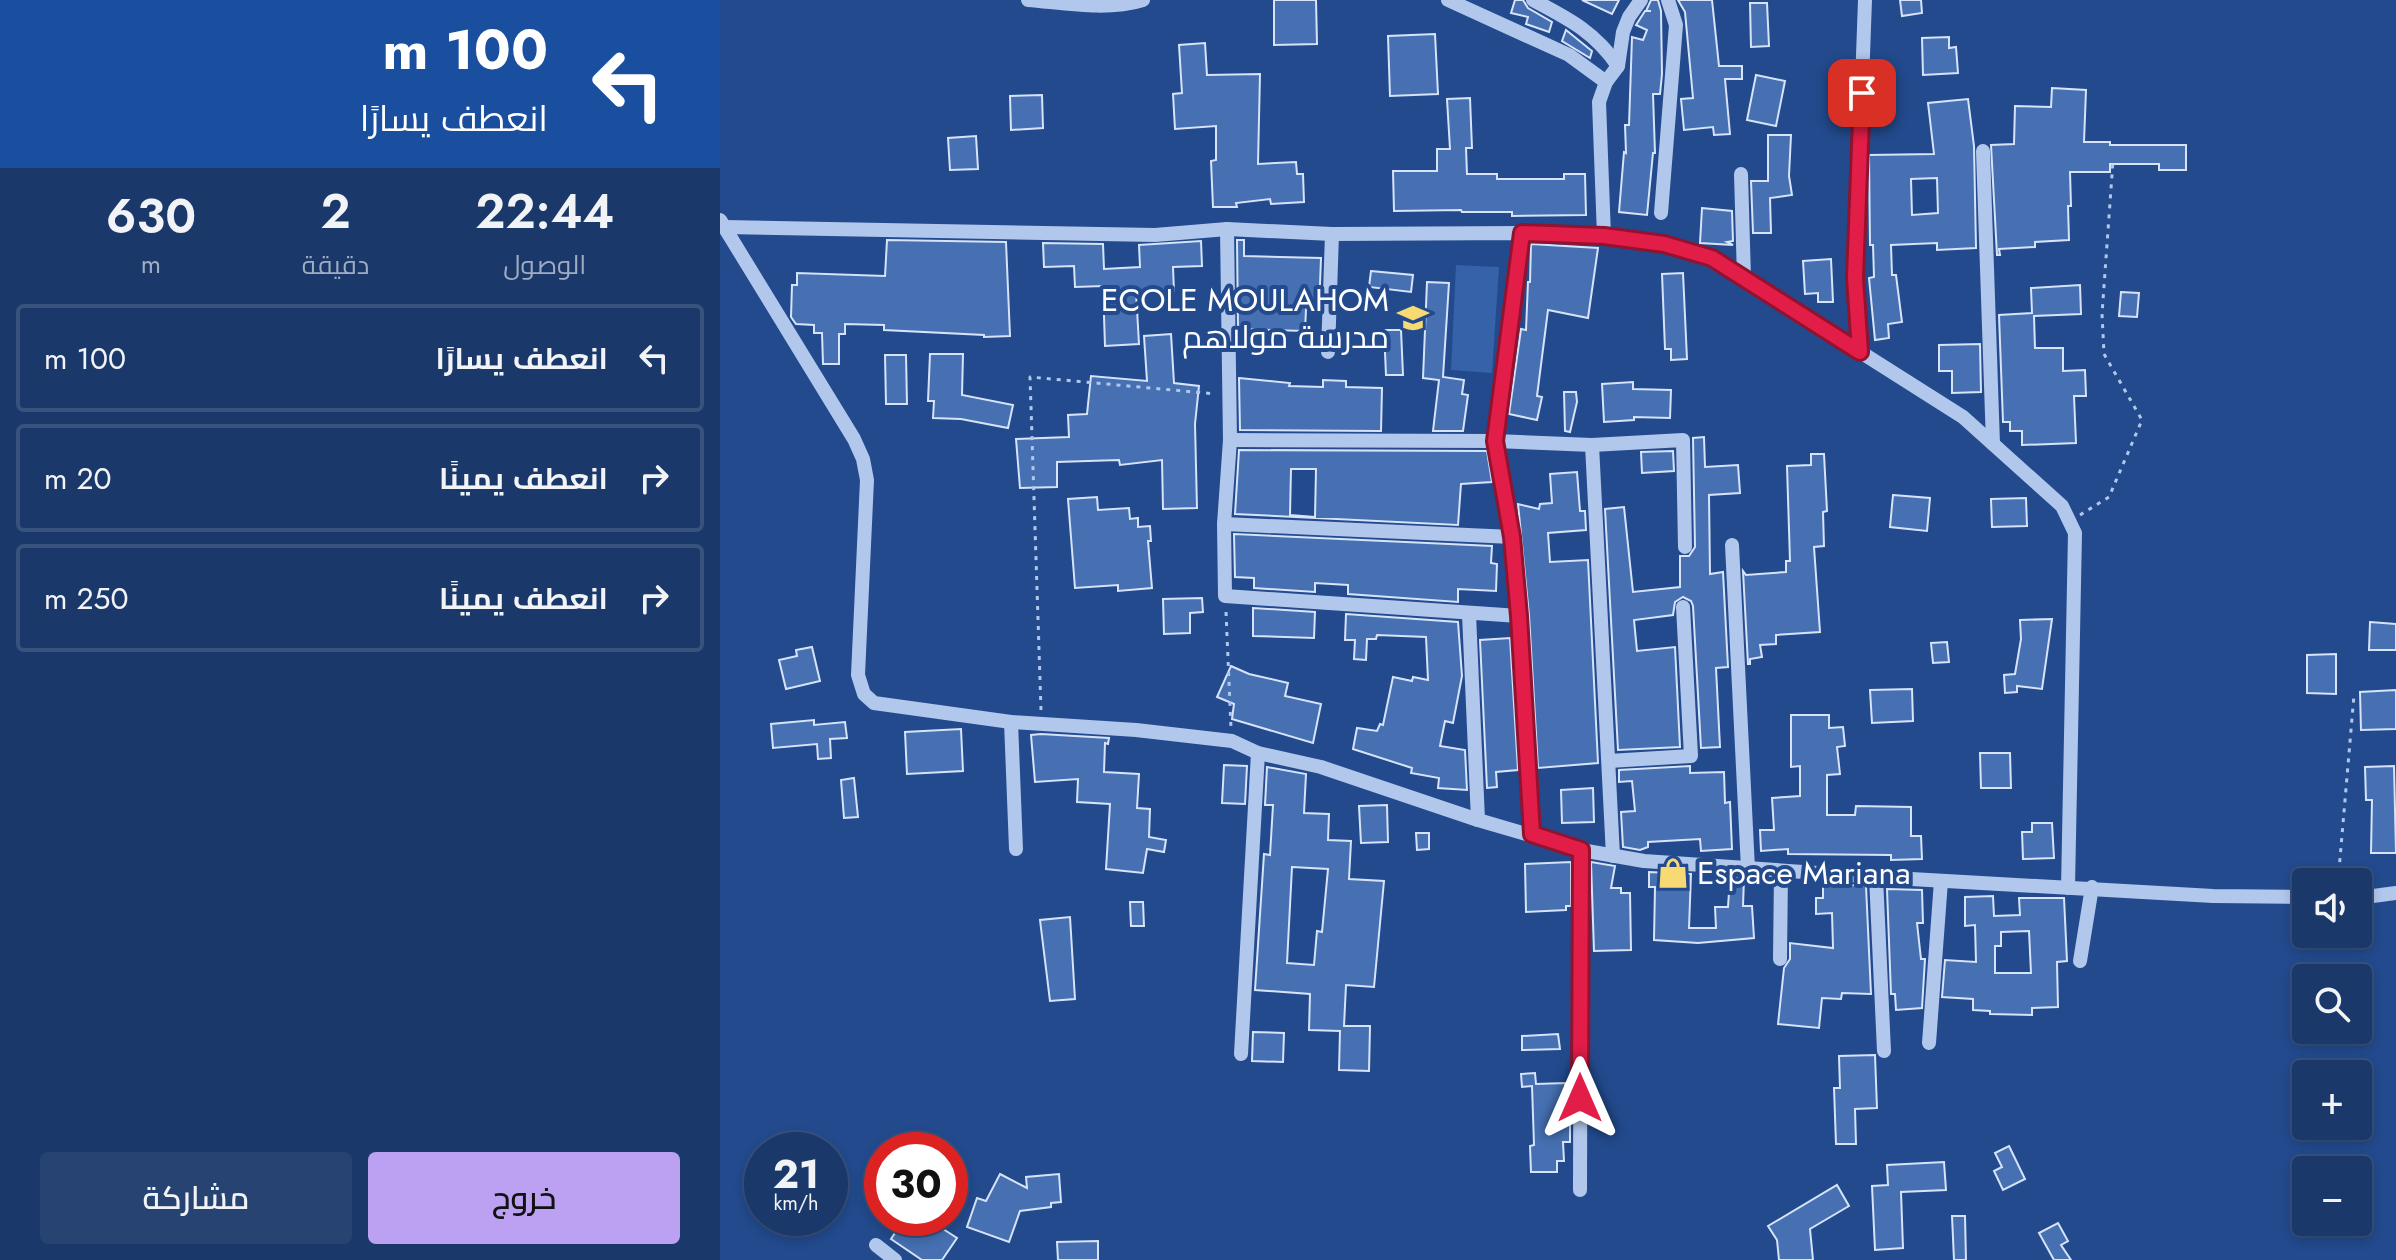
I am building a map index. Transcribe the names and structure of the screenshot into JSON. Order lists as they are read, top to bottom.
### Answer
{
  "places": {
    "school or university": ["ECOLE MOULAHOM مدرسة مولاهم"],
    "shop": ["Espace Mariana"]
  },
  "page": {
    "turn": ["100 m", "انعطف يسارًا"],
    "eta": [
      "22:44",
      "الوصول",
      "2",
      "دقيقة",
      "630",
      "m"
    ],
    "list": [
      {
        "name": "انعطف يسارًا",
        "value": "100 m"
      },
      {
        "name": "انعطف يمينًا",
        "value": "20 m"
      },
      {
        "name": "انعطف يمينًا",
        "value": "250 m"
      }
    ],
    "map_buttons": ["+", "−"],
    "speed": "21 km/h",
    "limit": "30",
    "buttons": ["خروج", "مشاركة"]
  }
}
